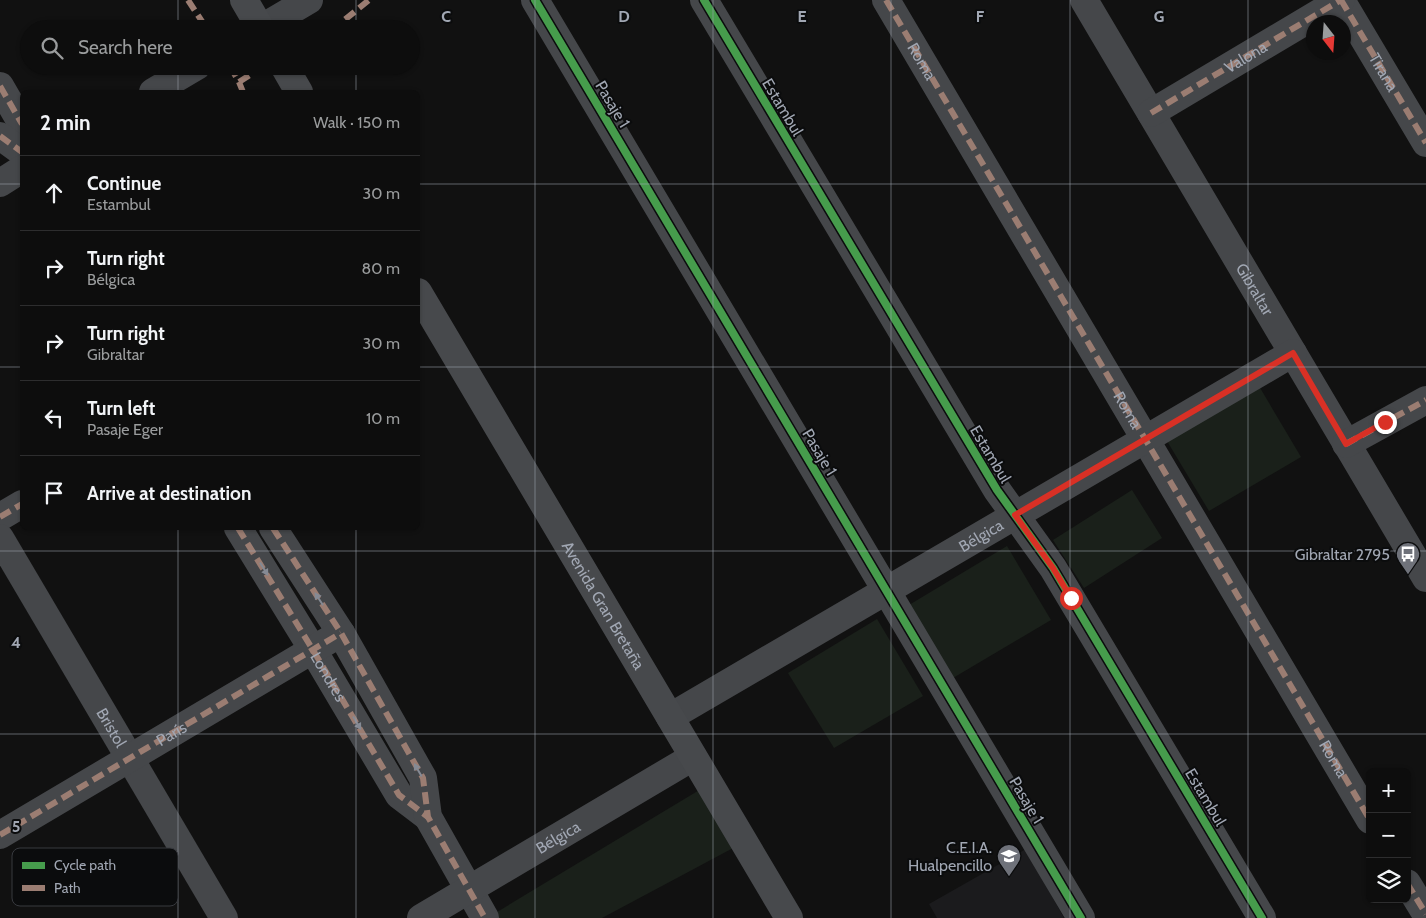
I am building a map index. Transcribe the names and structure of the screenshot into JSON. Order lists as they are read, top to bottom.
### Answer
{
  "streets": {
    "main road": ["Avenida Gran Bretaña"],
    "street": [
      "Valona",
      "Roma",
      "Tirana",
      "Pasaje 1",
      "Estambul",
      "Gibraltar",
      "Bélgica",
      "Londres",
      "Bristol",
      "París"
    ]
  },
  "crossings": [
    ["Valona", "Tirana"],
    ["Valona", "Gibraltar"],
    ["Roma", "Bélgica"],
    ["Pasaje 1", "Bélgica"],
    ["Estambul", "Bélgica"],
    ["Gibraltar", "Bélgica"],
    ["Bélgica", "Avenida Gran Bretaña"],
    ["Bélgica", "Londres"],
    ["Londres", "París"],
    ["Bristol", "París"]
  ],
  "places": {
    "bus stop": ["Gibraltar 2795"],
    "school or university": ["C.E.I.A. Hualpencillo"]
  },
  "legend": ["Cycle path", "Path"],
  "north": "bottom",
  "page": {
    "search": "Search here",
    "heading": ["2 min", "Walk · 150 m"],
    "list": [
      ["Continue", "Estambul", "30 m"],
      ["Turn right", "Bélgica", "80 m"],
      ["Turn right", "Gibraltar", "30 m"],
      ["Turn left", "Pasaje Eger", "10 m"],
      "Arrive at destination"
    ],
    "map_buttons": ["+", "−"]
  },
  "grid": {
    "columns": [
      "C",
      "D",
      "E",
      "F",
      "G"
    ],
    "rows": ["4", "5"]
  }
}
